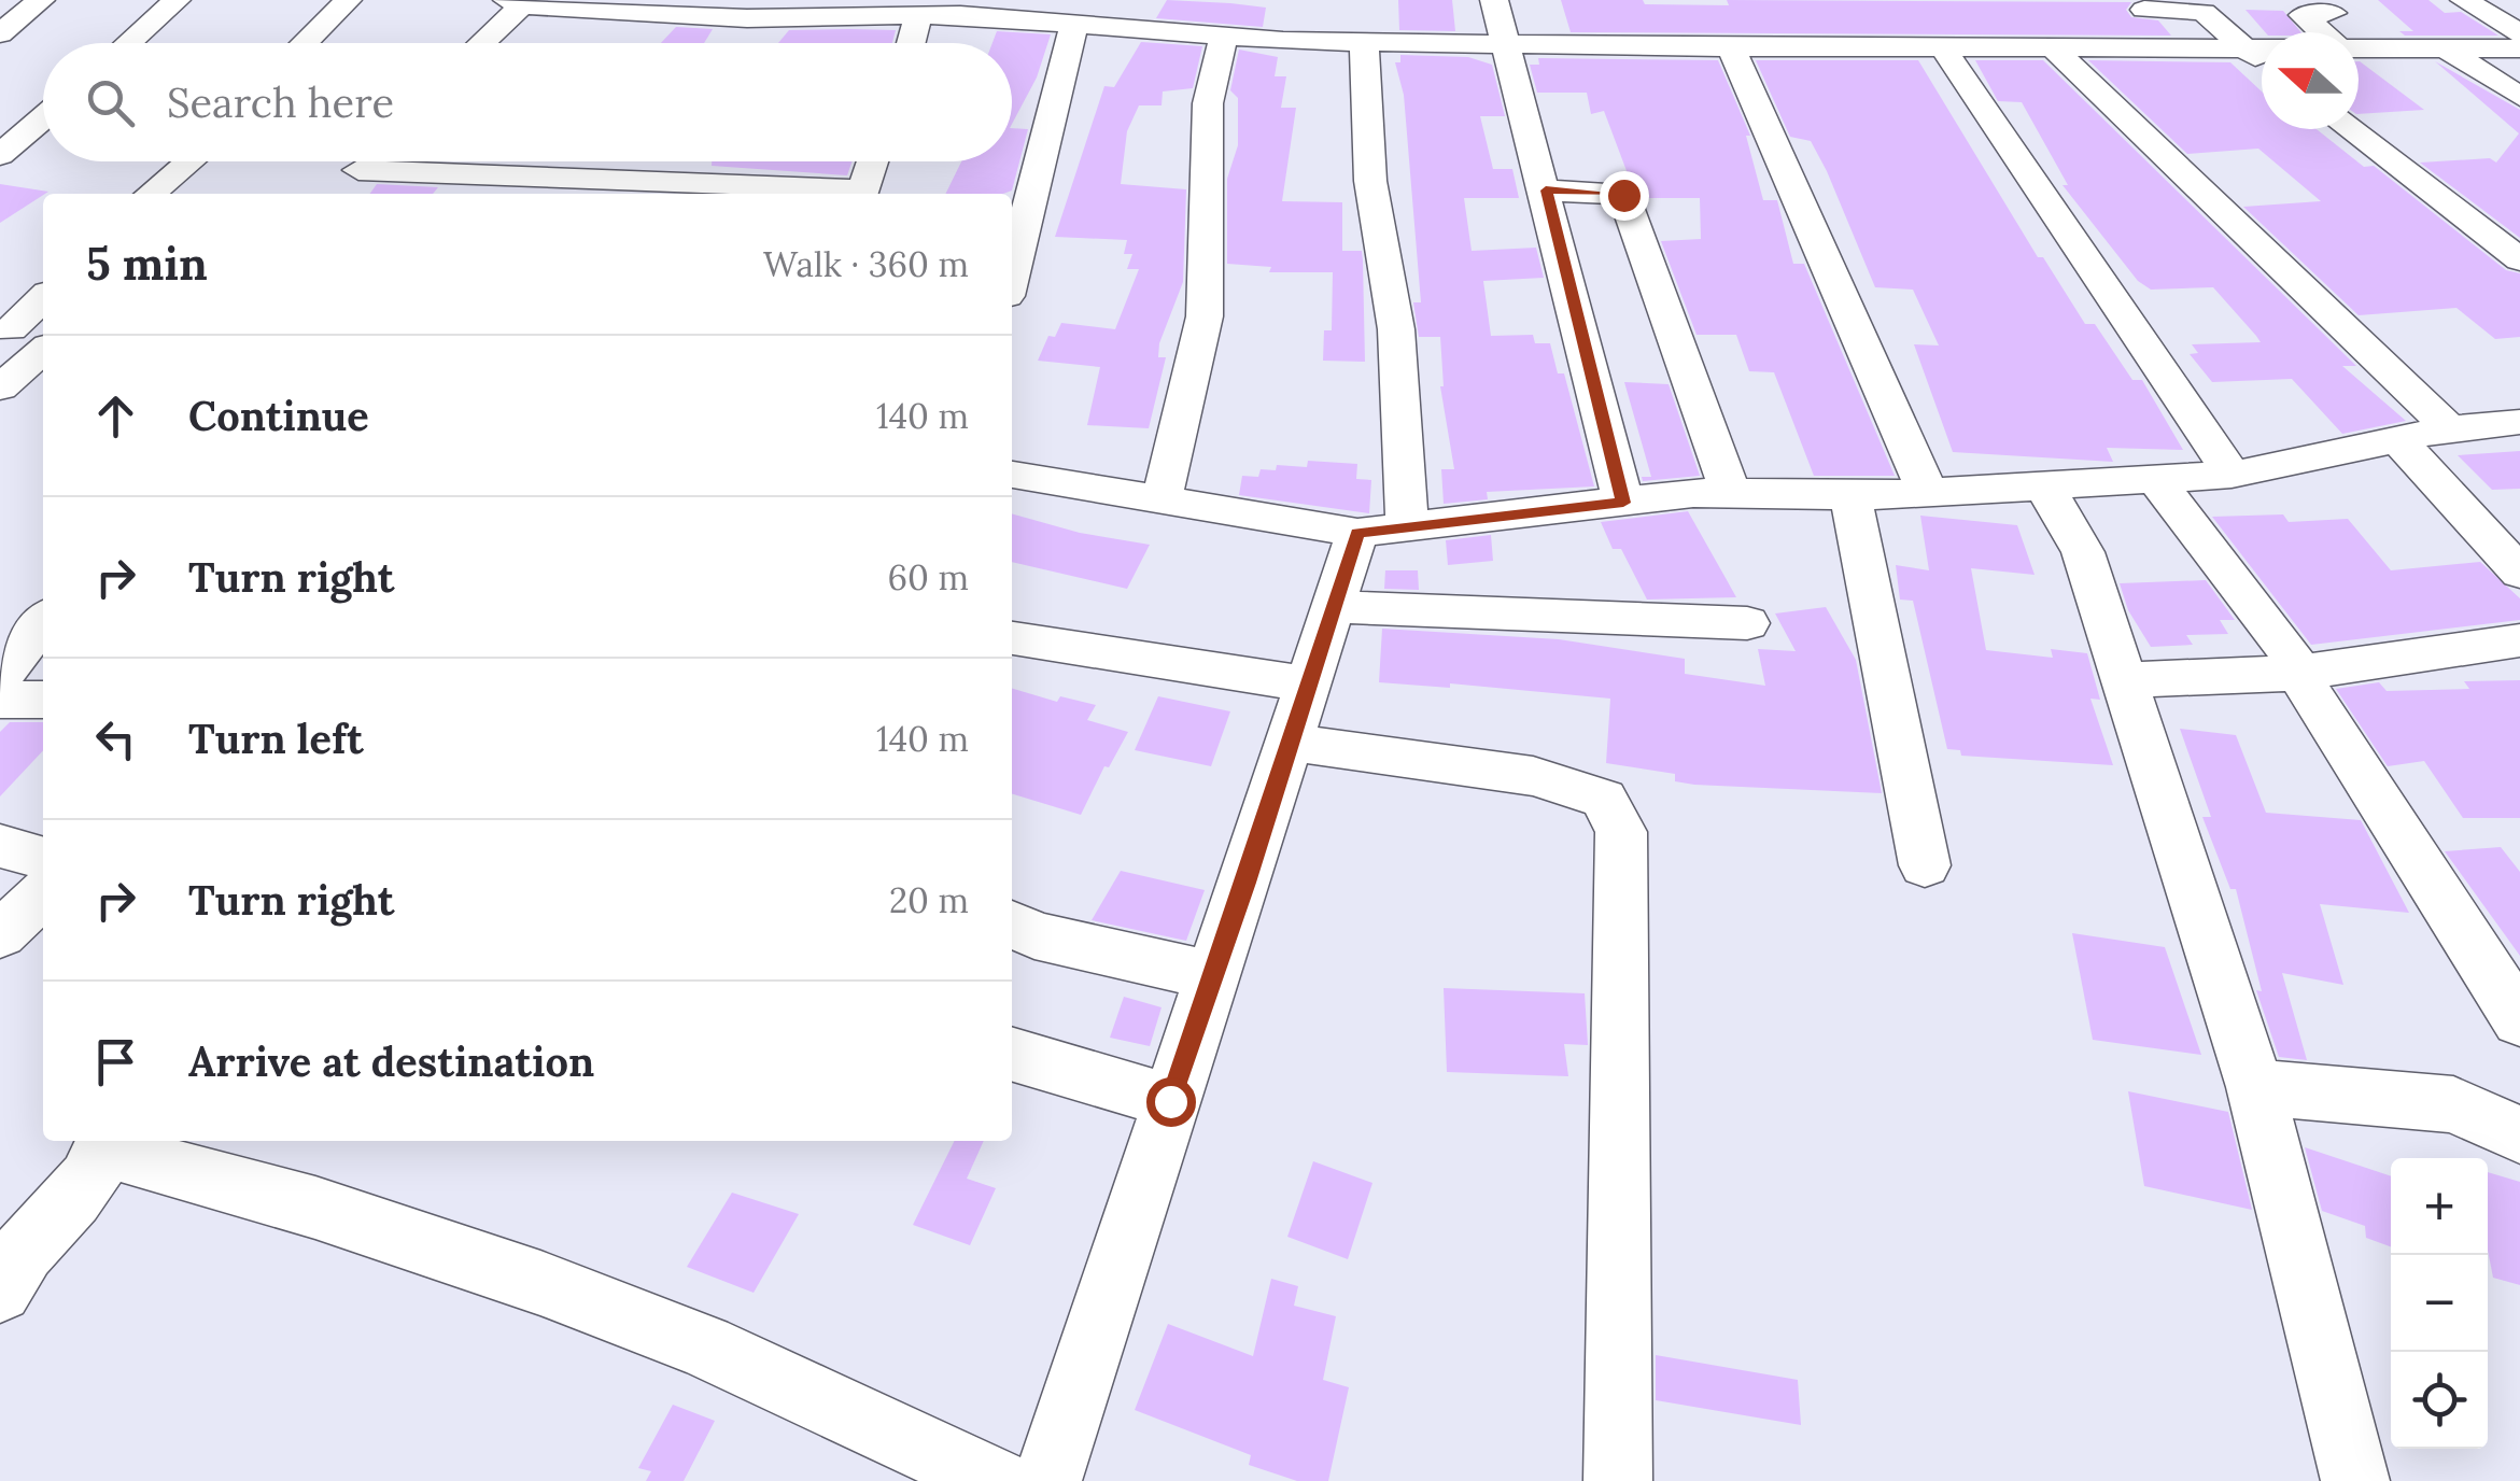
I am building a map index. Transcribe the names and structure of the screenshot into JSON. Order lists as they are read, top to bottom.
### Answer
{
  "north": "left",
  "page": {
    "search": "Search here",
    "heading": ["5 min", "Walk · 360 m"],
    "list": [
      ["Continue", "140 m"],
      ["Turn right", "60 m"],
      ["Turn left", "140 m"],
      ["Turn right", "20 m"],
      "Arrive at destination"
    ],
    "map_buttons": ["+", "−"]
  }
}
